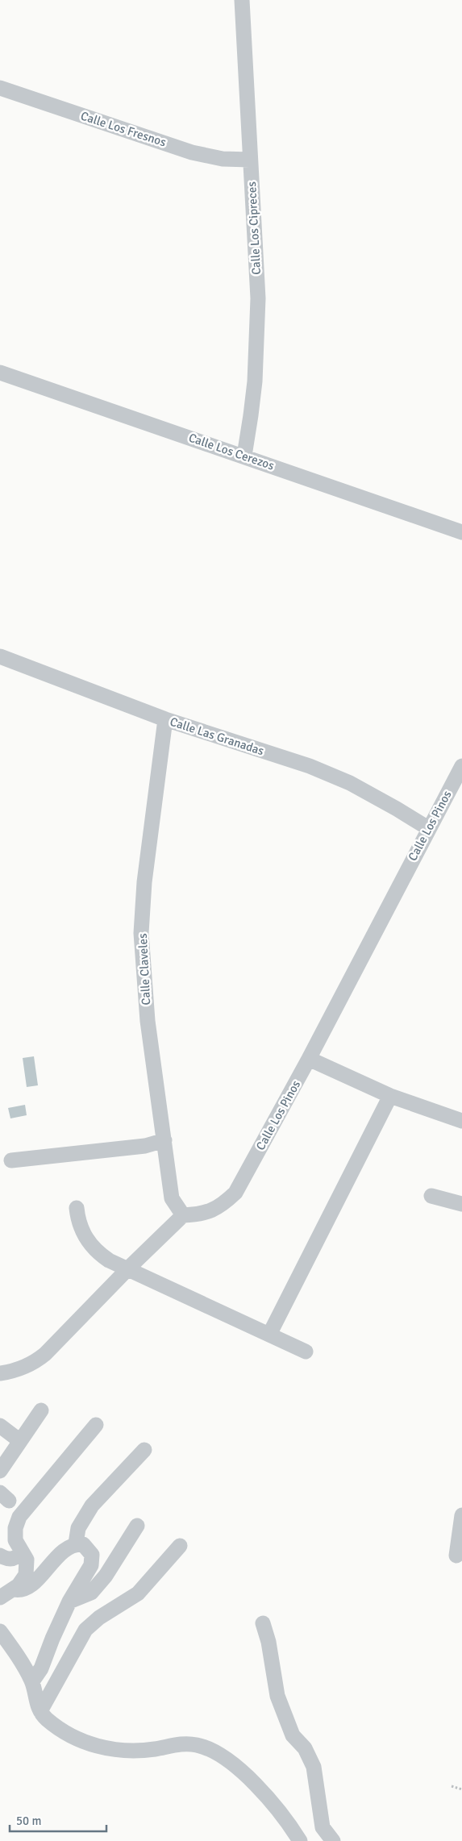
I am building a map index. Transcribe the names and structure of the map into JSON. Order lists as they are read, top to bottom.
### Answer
{
  "streets": {
    "street": [
      "Calle Los Fresnos",
      "Calle Los Cipreces",
      "Calle Los Cerezos",
      "Calle Las Granadas",
      "Calle Los Pinos",
      "Calle Claveles"
    ]
  },
  "crossings": [
    ["Calle Los Fresnos", "Calle Los Cipreces"],
    ["Calle Los Cipreces", "Calle Los Cerezos"],
    ["Calle Las Granadas", "Calle Los Pinos"],
    ["Calle Las Granadas", "Calle Claveles"],
    ["Calle Los Pinos", "Calle Claveles"]
  ],
  "scale_bar": "50 m"
}
